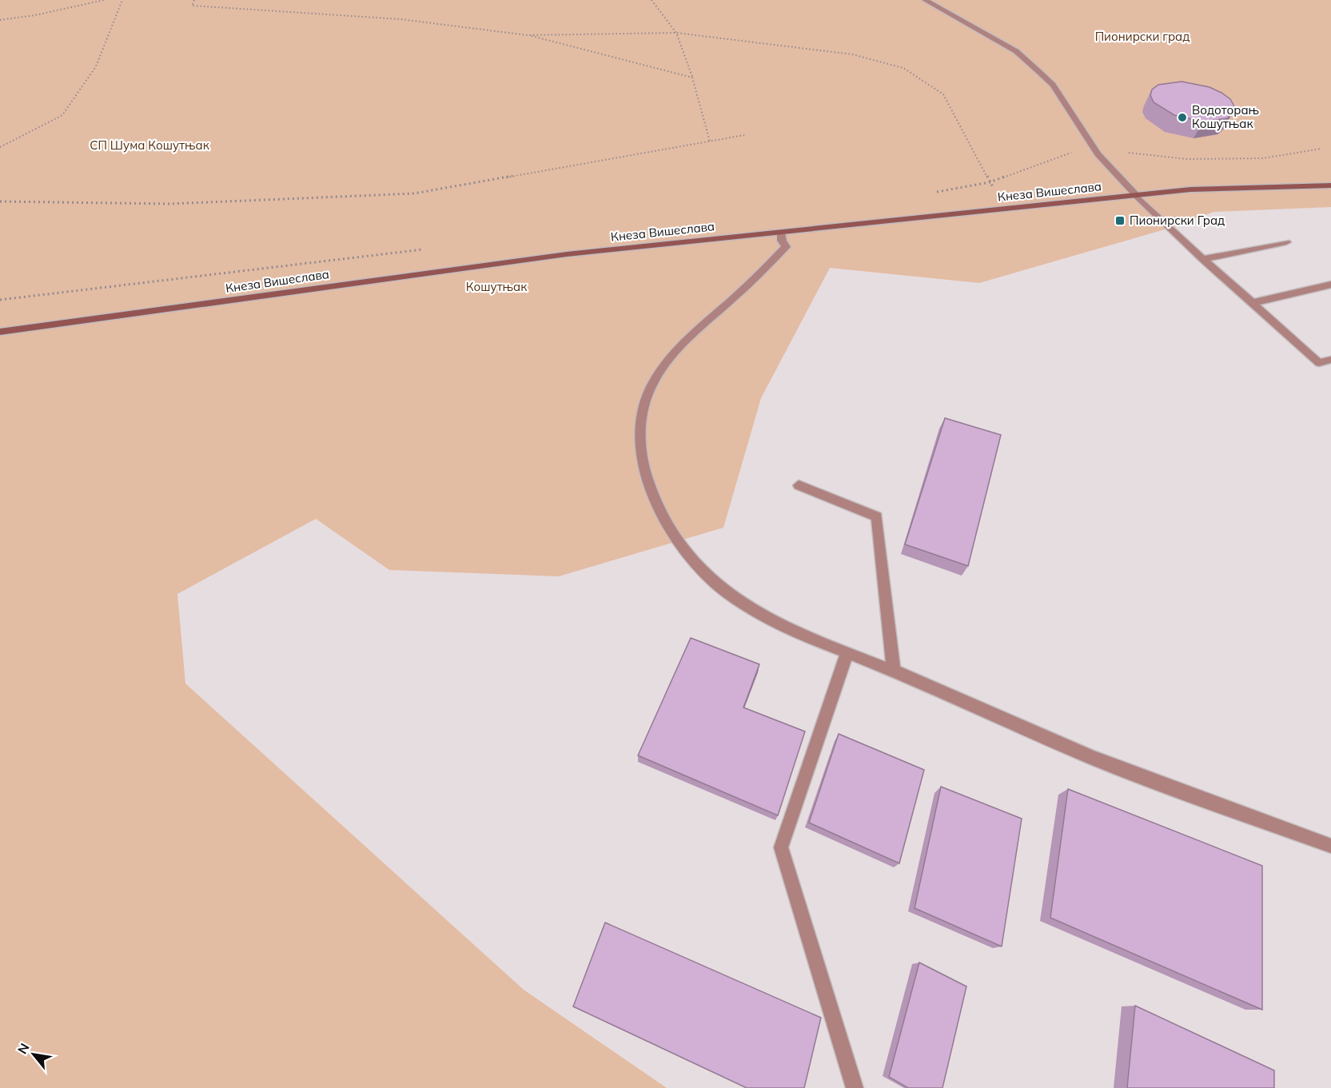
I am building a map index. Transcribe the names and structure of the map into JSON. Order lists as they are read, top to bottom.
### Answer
{
  "streets": {
    "main road": ["Кнеза Вишеслава"]
  },
  "parks": ["Пионирски град", "СП Шума Кошутњак", "Кошутњак"],
  "places": {
    "other": ["Водоторањ Кошутњак"],
    "transit": ["Пионирски Град"]
  },
  "north": "top left"
}
